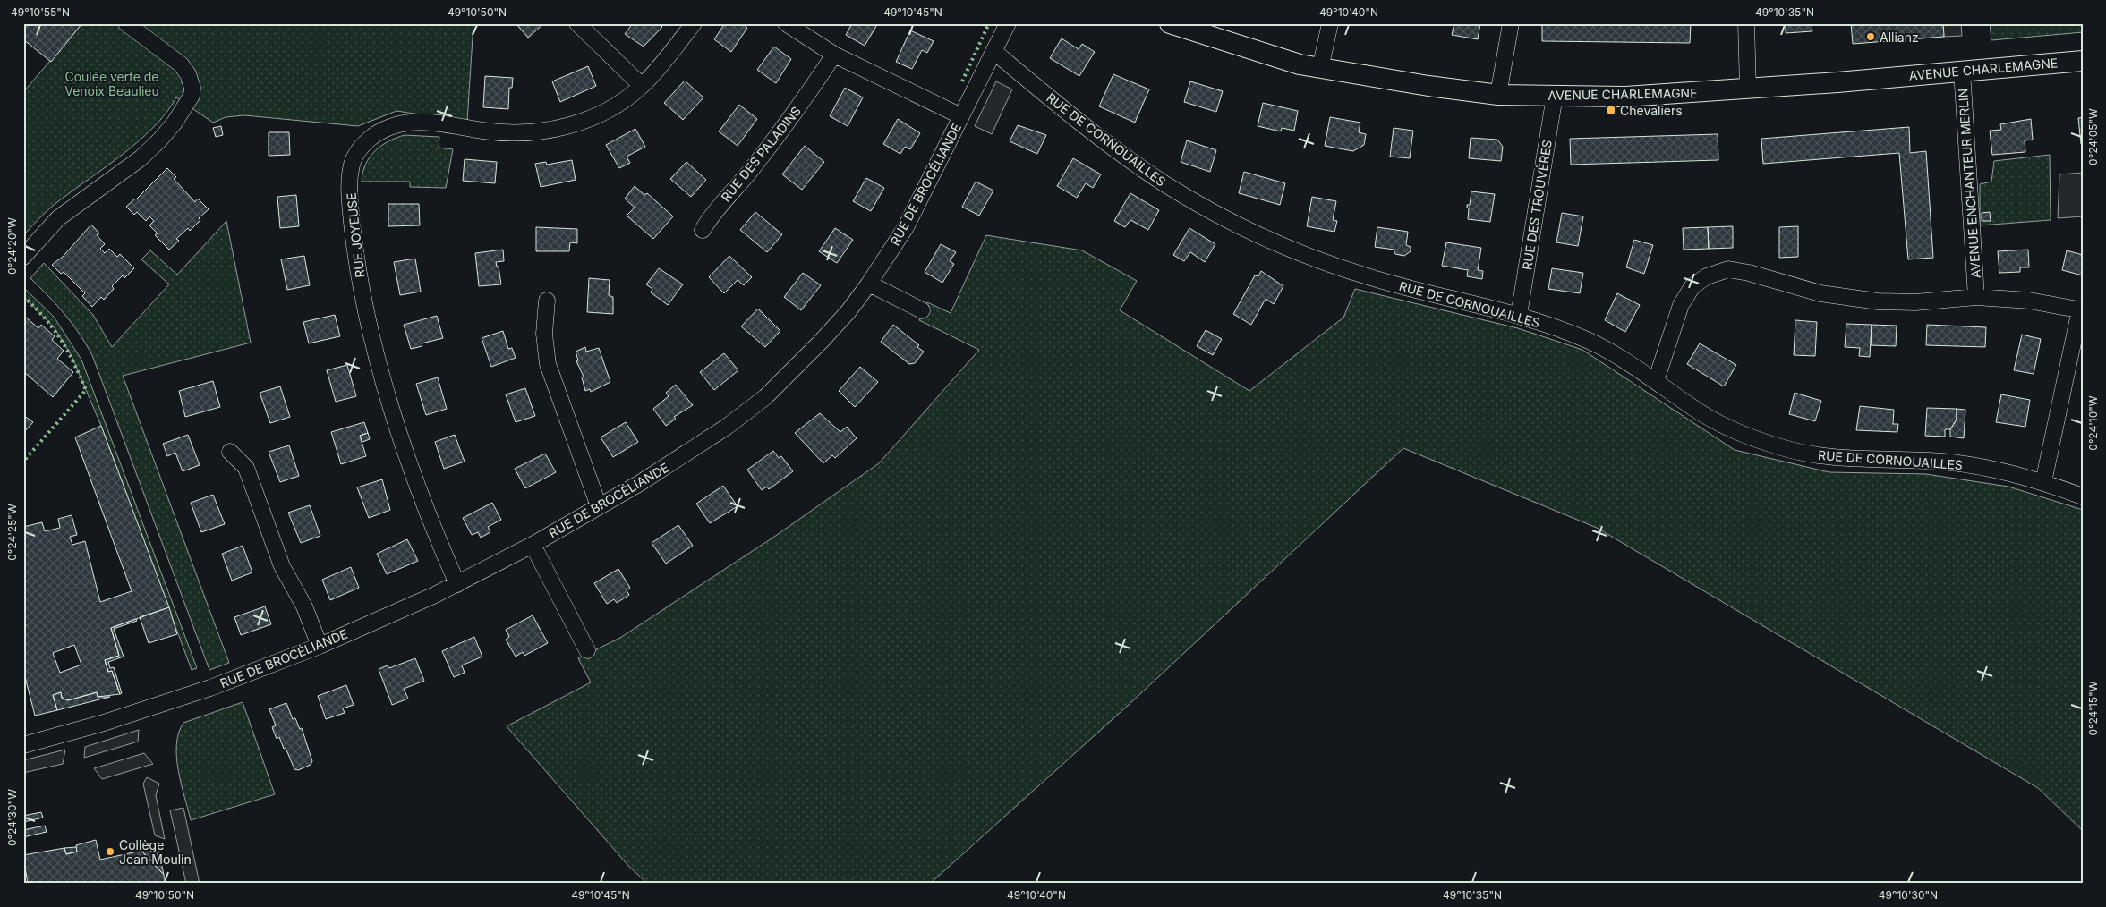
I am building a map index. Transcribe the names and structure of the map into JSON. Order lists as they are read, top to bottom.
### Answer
{
  "streets": {
    "street": [
      "AVENUE CHARLEMAGNE",
      "RUE DE CORNOUAILLES",
      "RUE DES PALADINS",
      "AVENUE ENCHANTEUR MERLIN",
      "RUE DE BROCÉLIANDE",
      "RUE DES TROUVÈRES",
      "RUE JOYEUSE"
    ]
  },
  "crossings": [
    ["AVENUE CHARLEMAGNE", "AVENUE ENCHANTEUR MERLIN"],
    ["AVENUE CHARLEMAGNE", "RUE DES TROUVÈRES"],
    ["RUE DE CORNOUAILLES", "RUE DE BROCÉLIANDE"],
    ["RUE DE CORNOUAILLES", "RUE DES TROUVÈRES"],
    ["RUE DE BROCÉLIANDE", "RUE JOYEUSE"]
  ],
  "parks": ["Coulée verte de Venoix Beaulieu"],
  "places": {
    "other": ["Allianz", "Collège Jean Moulin"],
    "transit": ["Chevaliers"]
  },
  "coordinates": [
    "49°10'55\"N",
    "49°10'50\"N",
    "49°10'45\"N",
    "49°10'40\"N",
    "49°10'35\"N",
    "0°24'05\"W",
    "0°24'20\"W",
    "0°24'10\"W",
    "0°24'25\"W",
    "0°24'15\"W",
    "0°24'30\"W",
    "49°10'30\"N"
  ]
}
